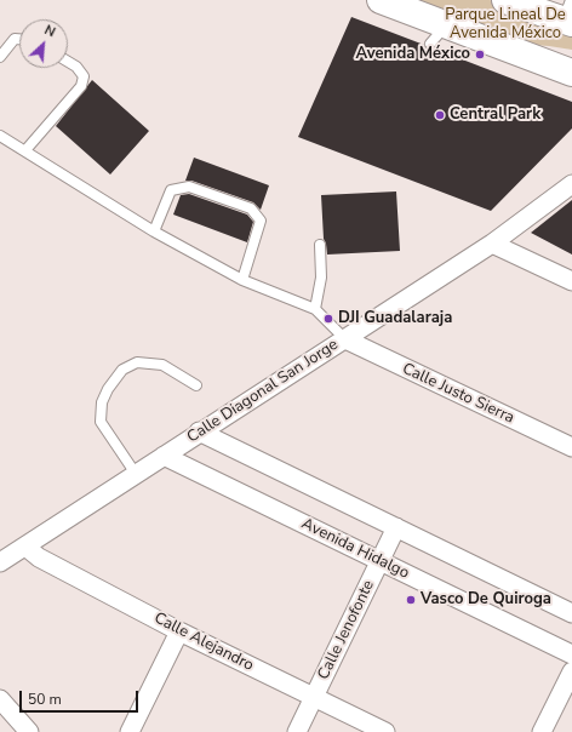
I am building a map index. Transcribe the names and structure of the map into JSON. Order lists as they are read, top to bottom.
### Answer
{
  "streets": {
    "street": [
      "Calle Diagonal San Jorge",
      "Calle Justo Sierra",
      "Avenida Hidalgo",
      "Calle Jenofonte",
      "Calle Alejandro"
    ]
  },
  "crossings": [
    ["Calle Diagonal San Jorge", "Calle Justo Sierra"],
    ["Calle Diagonal San Jorge", "Avenida Hidalgo"],
    ["Calle Diagonal San Jorge", "Calle Alejandro"],
    ["Avenida Hidalgo", "Calle Jenofonte"],
    ["Calle Jenofonte", "Calle Alejandro"]
  ],
  "parks": ["Parque Lineal De Avenida México"],
  "places": [
    "Avenida México",
    "Central Park",
    "DJI Guadalaraja",
    "Vasco De Quiroga"
  ],
  "scale_bar": "50 m",
  "north": "top right"
}
